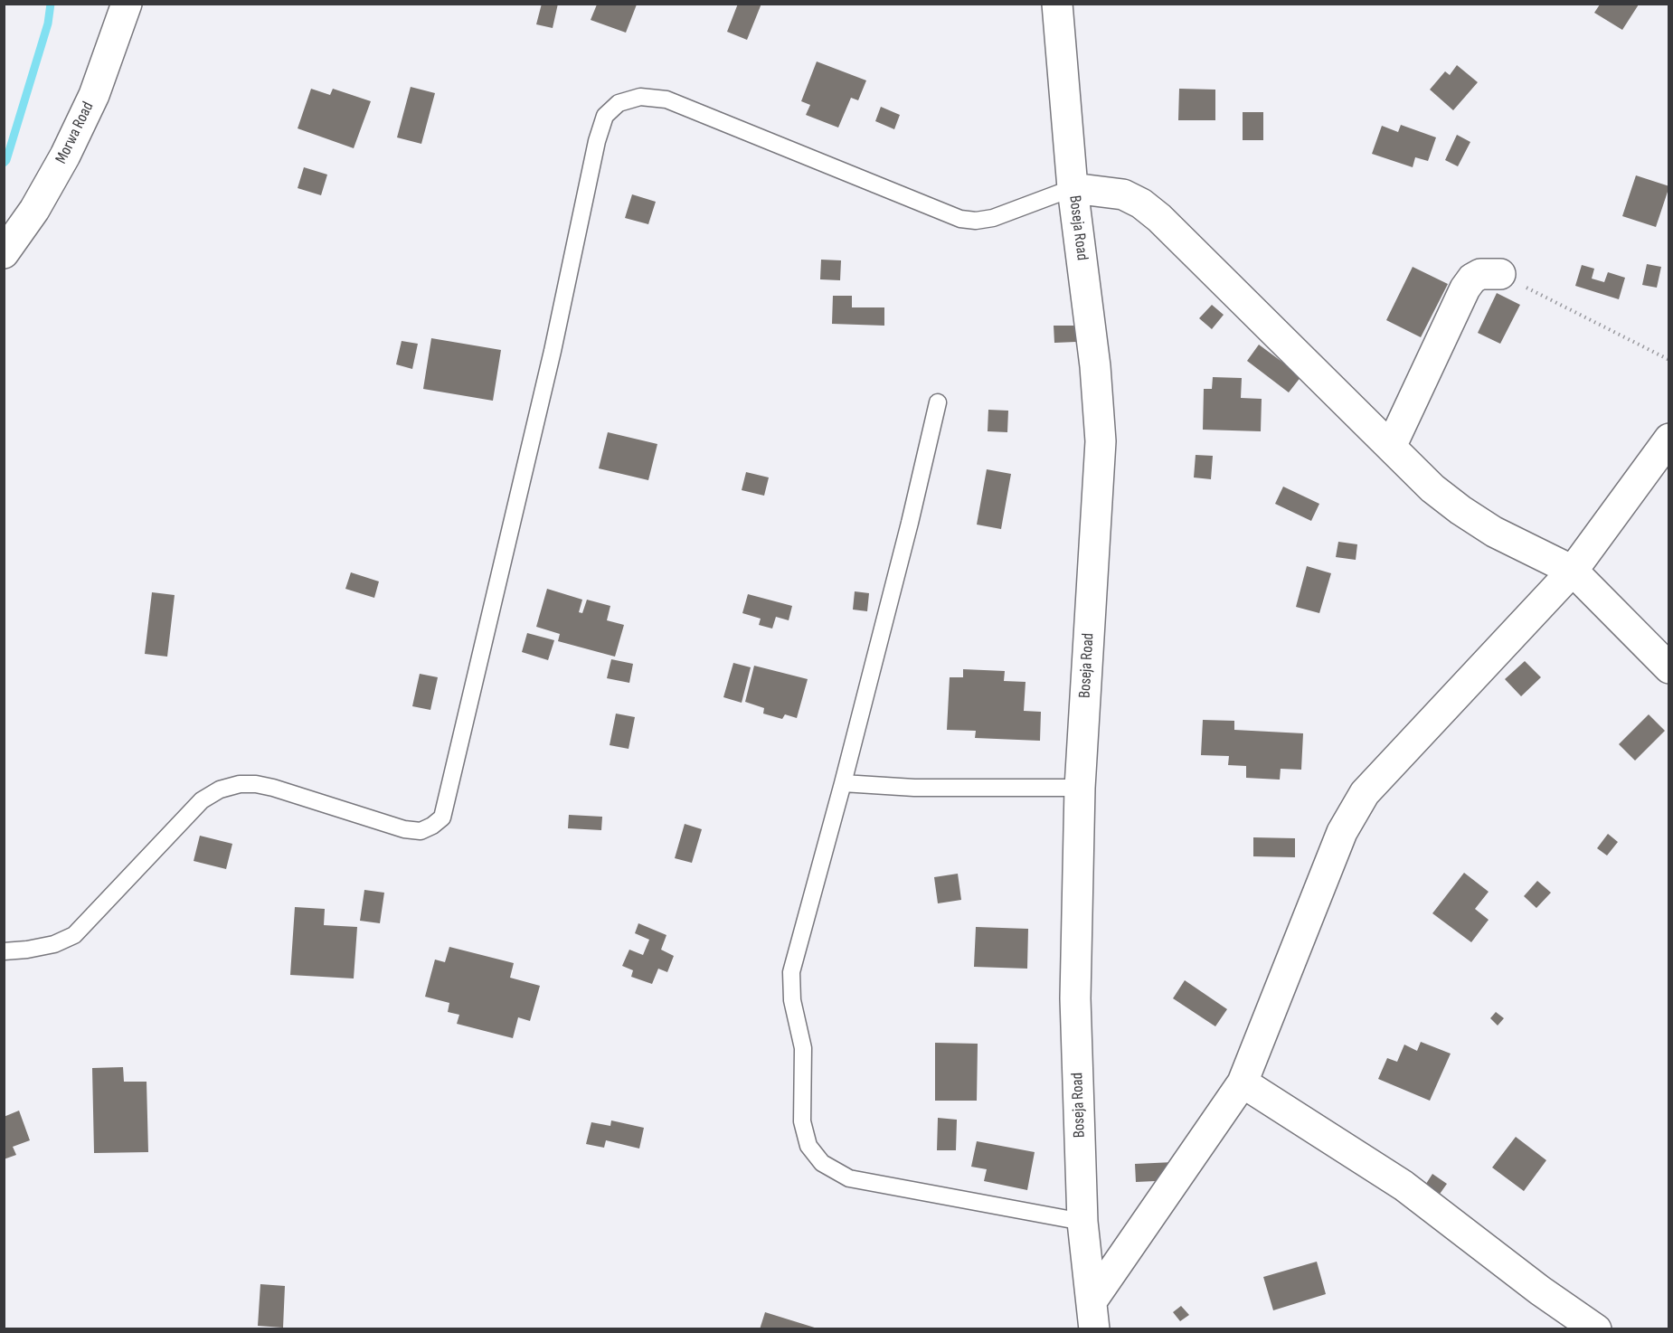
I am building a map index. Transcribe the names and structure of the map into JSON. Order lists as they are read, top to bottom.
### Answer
{
  "streets": {
    "street": ["Morwa Road", "Boseja Road"]
  }
}
